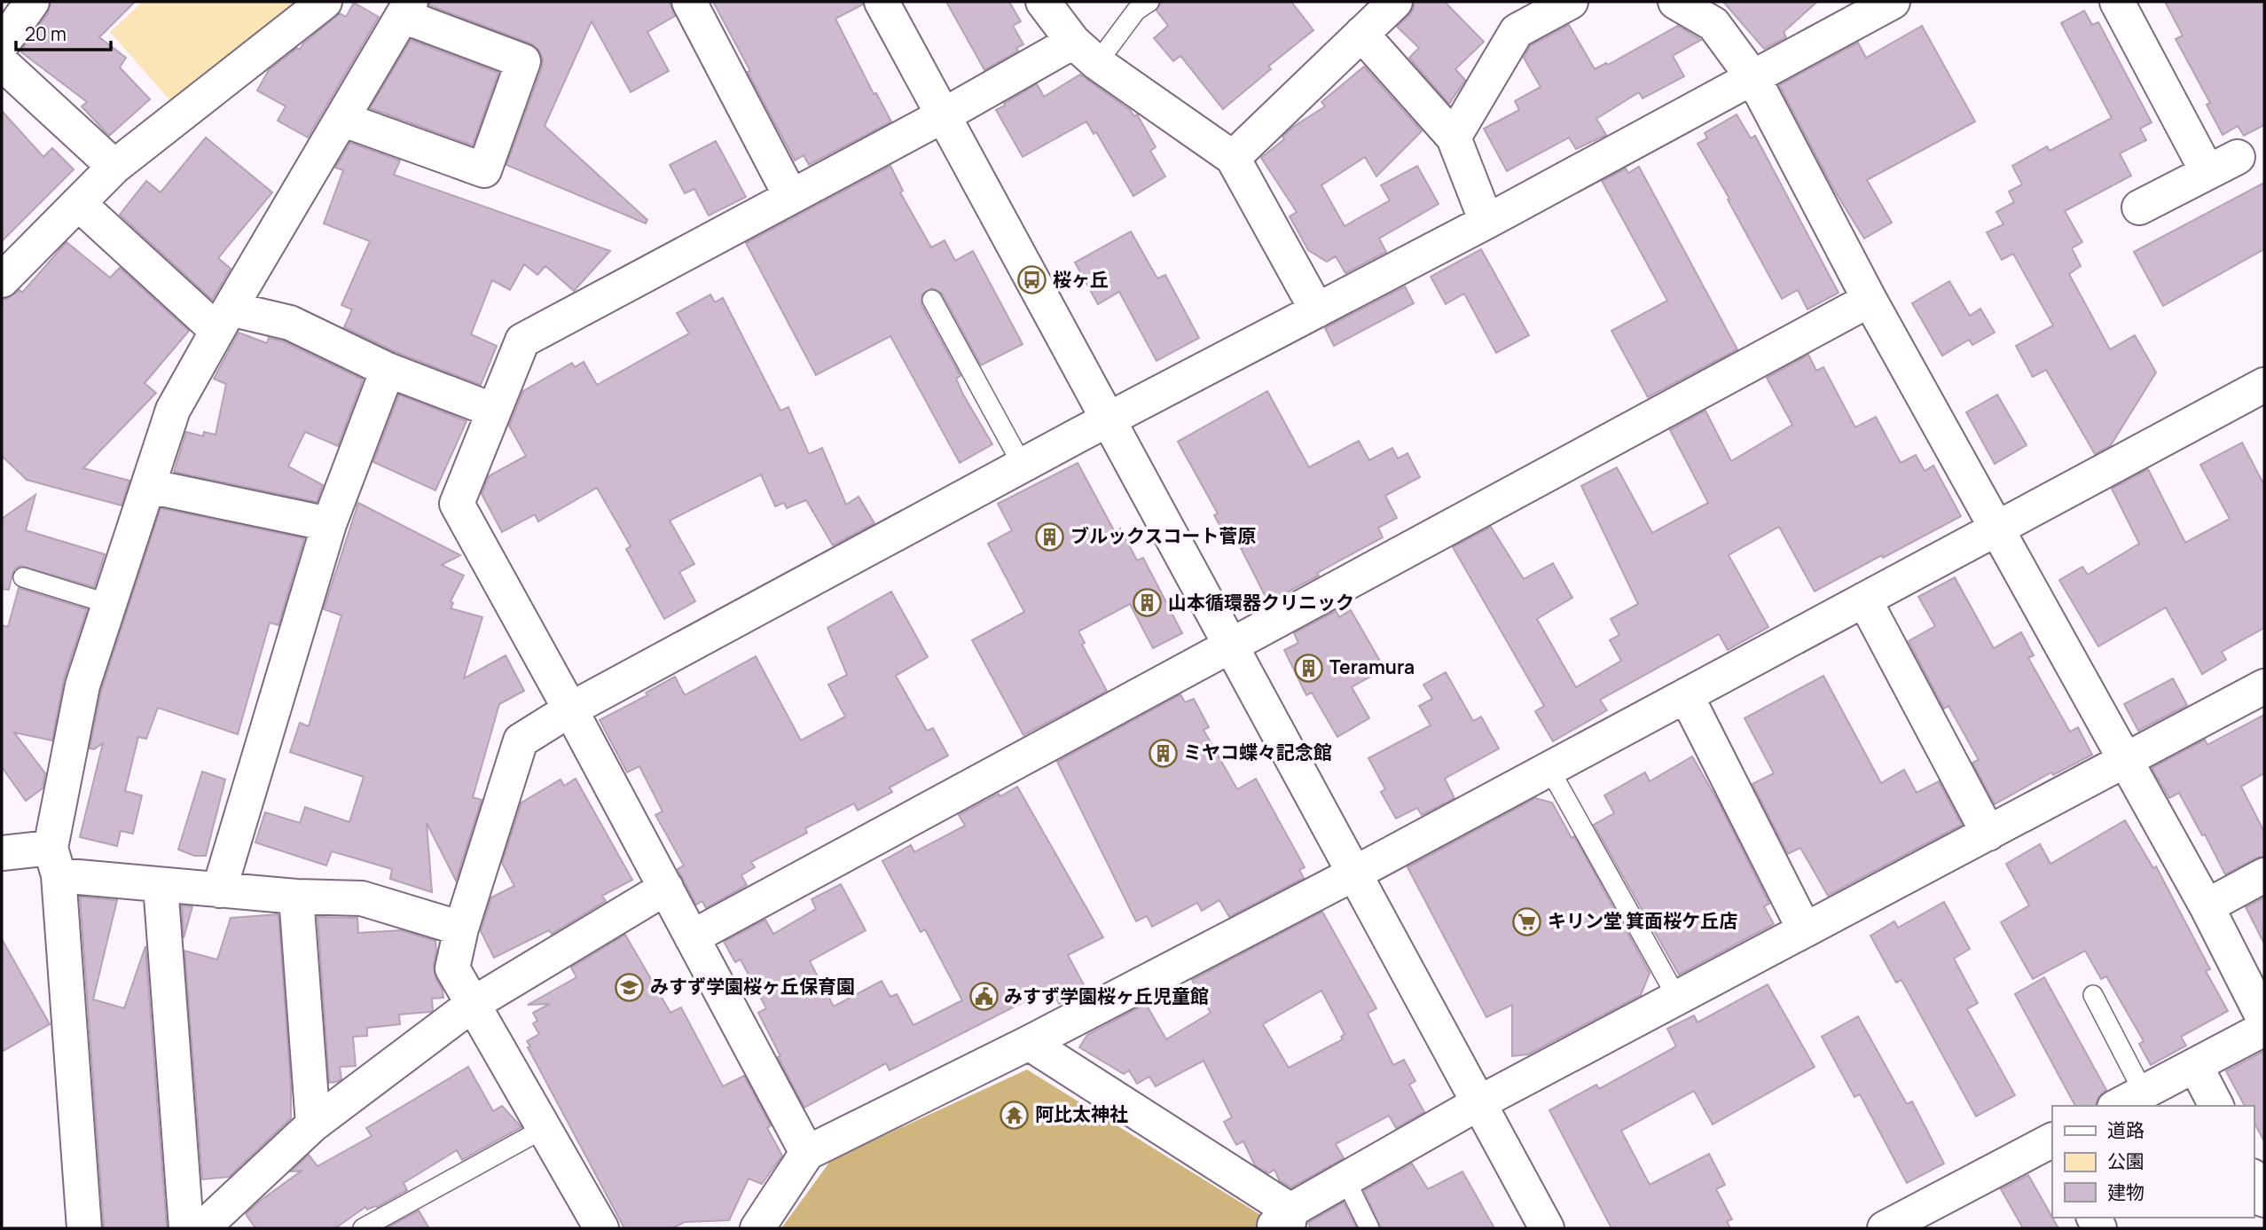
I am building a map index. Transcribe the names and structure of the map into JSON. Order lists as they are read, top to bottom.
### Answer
{
  "places": {
    "bus stop": ["桜ヶ丘"],
    "building": [
      "ブルックスコート菅原",
      "山本循環器クリニック",
      "Teramura",
      "ミヤコ蝶々記念館"
    ],
    "supermarket": ["キリン堂 箕面桜ケ丘店"],
    "school or university": ["みすず学園桜ヶ丘保育園"],
    "public building": ["みすず学園桜ヶ丘児童館"],
    "temple": ["阿比太神社"]
  },
  "legend": ["道路", "公園", "建物"],
  "scale_bar": "20 m"
}
